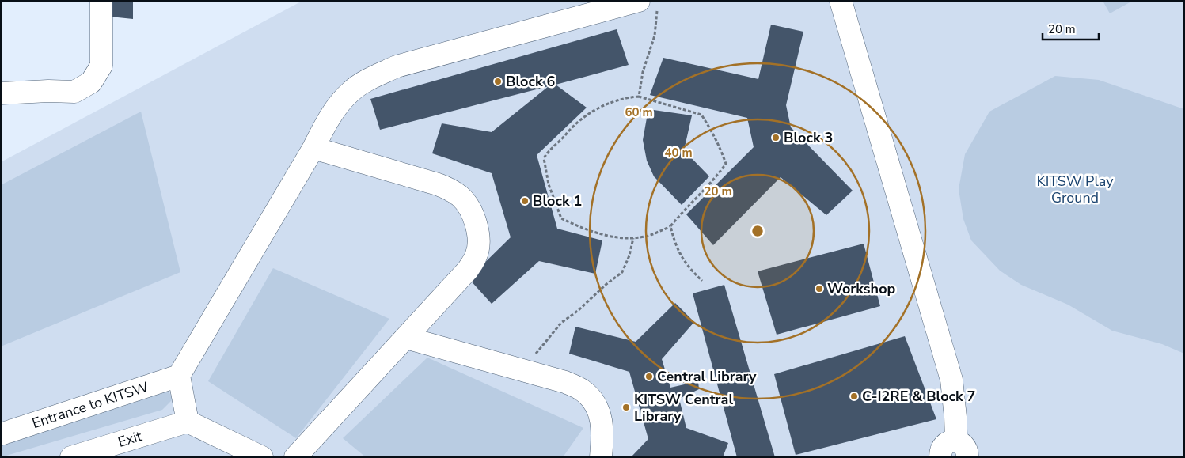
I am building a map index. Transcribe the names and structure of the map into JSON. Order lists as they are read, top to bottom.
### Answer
{
  "streets": {
    "lane": ["Entrance to KITSW", "Exit"]
  },
  "parks": ["KITSW Play Ground"],
  "places": [
    "Block 6",
    "Block 3",
    "Block 1",
    "Workshop",
    "Central Library",
    "C-I2RE & Block 7",
    "KITSW Central Library"
  ],
  "scale_bar": "20 m",
  "rings": ["60 m", "40 m", "20 m"]
}
